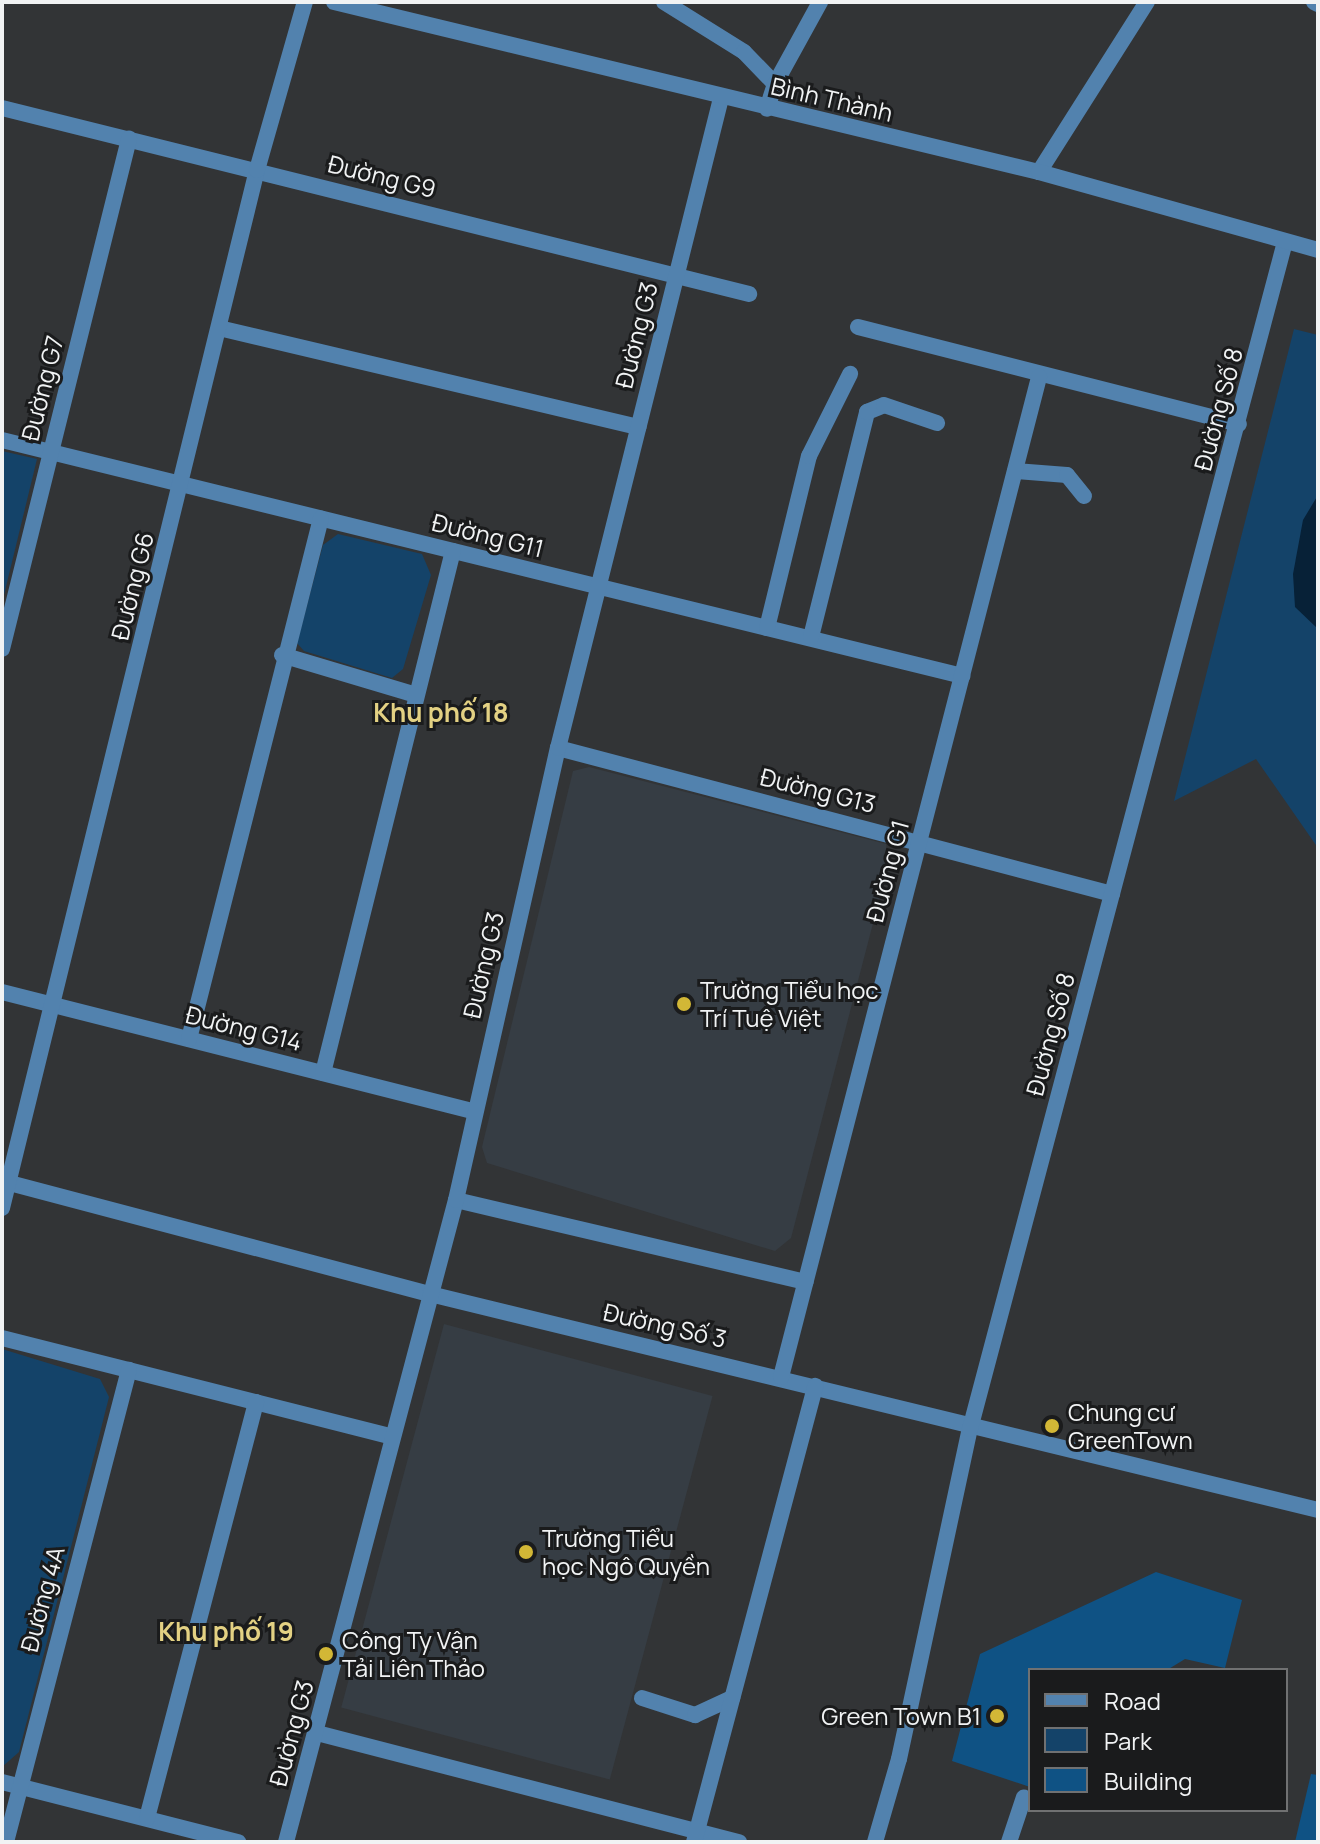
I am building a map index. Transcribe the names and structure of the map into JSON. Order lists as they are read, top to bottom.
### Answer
{
  "streets": {
    "street": [
      "Bình Thành",
      "Đường G9",
      "Đường G3",
      "Đường G7",
      "Đường Số 8",
      "Đường G11",
      "Đường G6",
      "Đường G13",
      "Đường G1",
      "Đường G14",
      "Đường Số 3",
      "Đường 4A"
    ]
  },
  "crossings": [
    ["Bình Thành", "Đường G3"],
    ["Bình Thành", "Đường Số 8"],
    ["Đường G9", "Đường G3"],
    ["Đường G9", "Đường G7"],
    ["Đường G9", "Đường G6"],
    ["Đường G3", "Đường G11"],
    ["Đường G3", "Đường G13"],
    ["Đường G3", "Đường G14"],
    ["Đường G3", "Đường Số 3"],
    ["Đường G7", "Đường G11"],
    ["Đường Số 8", "Đường G13"],
    ["Đường Số 8", "Đường Số 3"],
    ["Đường G11", "Đường G6"],
    ["Đường G11", "Đường G1"],
    ["Đường G6", "Đường G14"],
    ["Đường G6", "Đường Số 3"],
    ["Đường G13", "Đường G1"],
    ["Đường G1", "Đường Số 3"]
  ],
  "districts": ["Khu phố 18", "Khu phố 19"],
  "places": [
    "Trường Tiểu học Trí Tuệ Việt",
    "Chung cư GreenTown",
    "Trường Tiểu học Ngô Quyền",
    "Công Ty Vận Tải Liên Thảo",
    "Green Town B1"
  ],
  "legend": ["Road", "Park", "Building"]
}
